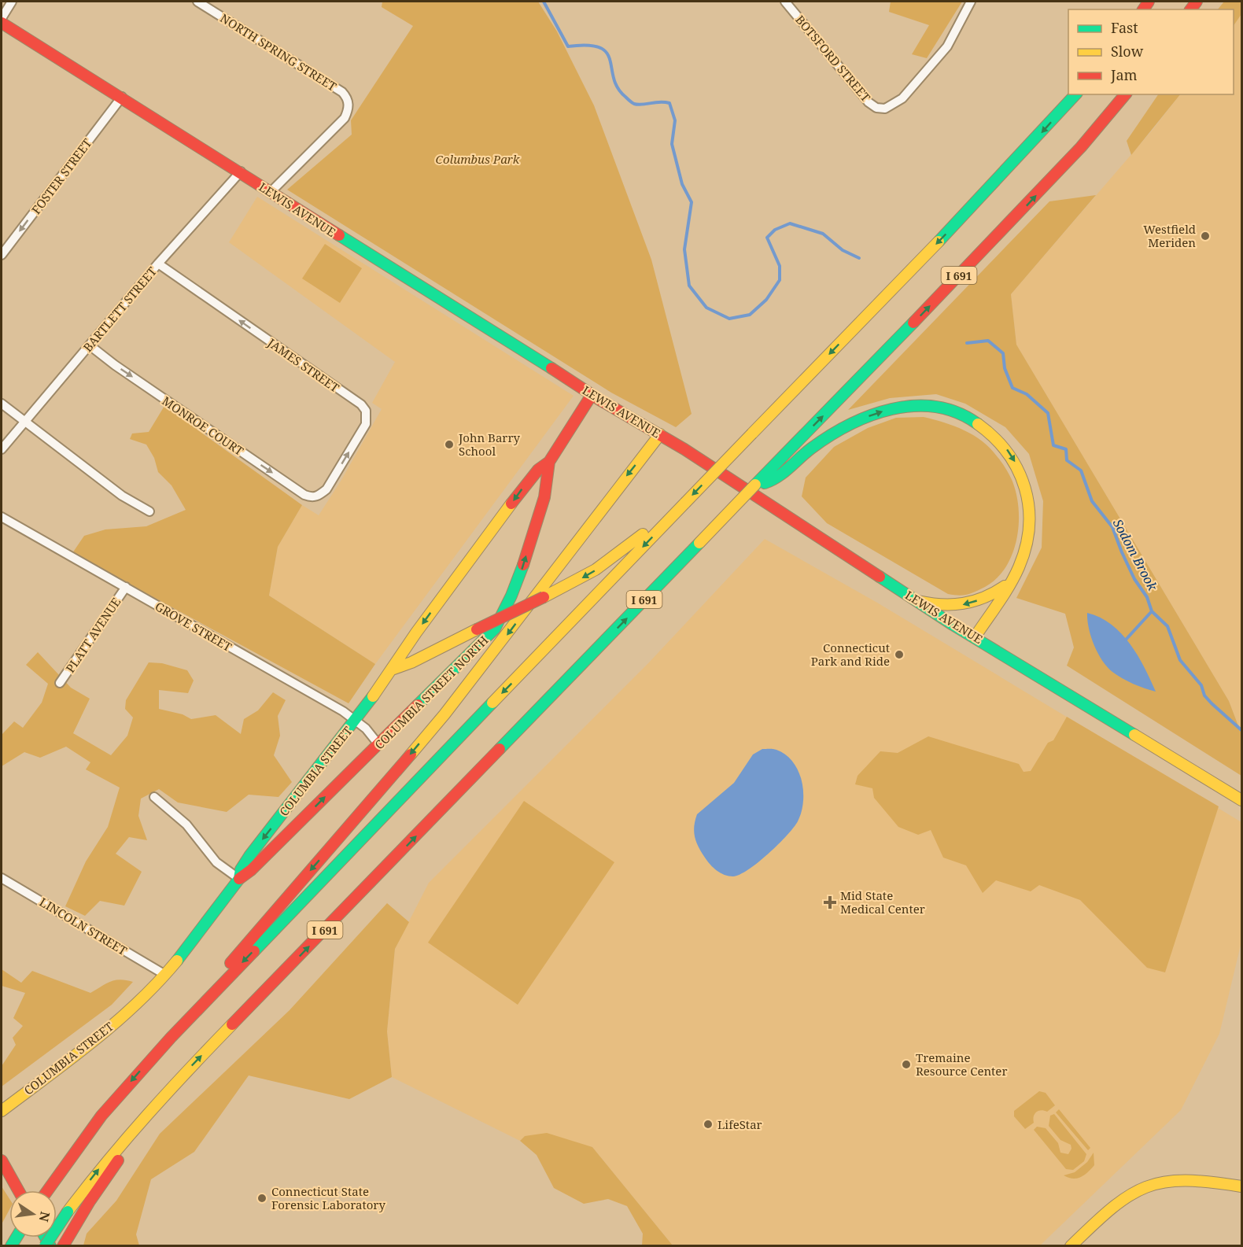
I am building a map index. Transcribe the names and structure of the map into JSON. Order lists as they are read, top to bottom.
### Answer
{
  "streets": {
    "main road": [
      "LEWIS AVENUE",
      "I 691",
      "COLUMBIA STREET NORTH",
      "COLUMBIA STREET"
    ],
    "street": [
      "NORTH SPRING STREET",
      "BOTSFORD STREET",
      "FOSTER STREET",
      "BARTLETT STREET",
      "JAMES STREET",
      "MONROE COURT",
      "GROVE STREET",
      "PLATT AVENUE",
      "LINCOLN STREET"
    ]
  },
  "crossings": [
    ["NORTH SPRING STREET", "LEWIS AVENUE"],
    ["FOSTER STREET", "LEWIS AVENUE"],
    ["LEWIS AVENUE", "BARTLETT STREET"],
    ["LEWIS AVENUE", "COLUMBIA STREET"],
    ["BARTLETT STREET", "JAMES STREET"],
    ["BARTLETT STREET", "MONROE COURT"],
    ["JAMES STREET", "MONROE COURT"],
    ["GROVE STREET", "PLATT AVENUE"],
    ["GROVE STREET", "COLUMBIA STREET NORTH"],
    ["GROVE STREET", "COLUMBIA STREET"],
    ["COLUMBIA STREET NORTH", "COLUMBIA STREET"],
    ["COLUMBIA STREET", "LINCOLN STREET"]
  ],
  "one_way": ["FOSTER STREET", "MONROE COURT"],
  "water": ["Sodom Brook"],
  "parks": ["Columbus Park"],
  "places": {
    "other": [
      "Westfield Meriden",
      "John Barry School",
      "Connecticut Park and Ride",
      "Tremaine Resource Center",
      "LifeStar",
      "Connecticut State Forensic Laboratory"
    ],
    "health": ["Mid State Medical Center"]
  },
  "legend": ["Fast", "Slow", "Jam"],
  "north": "right"
}
